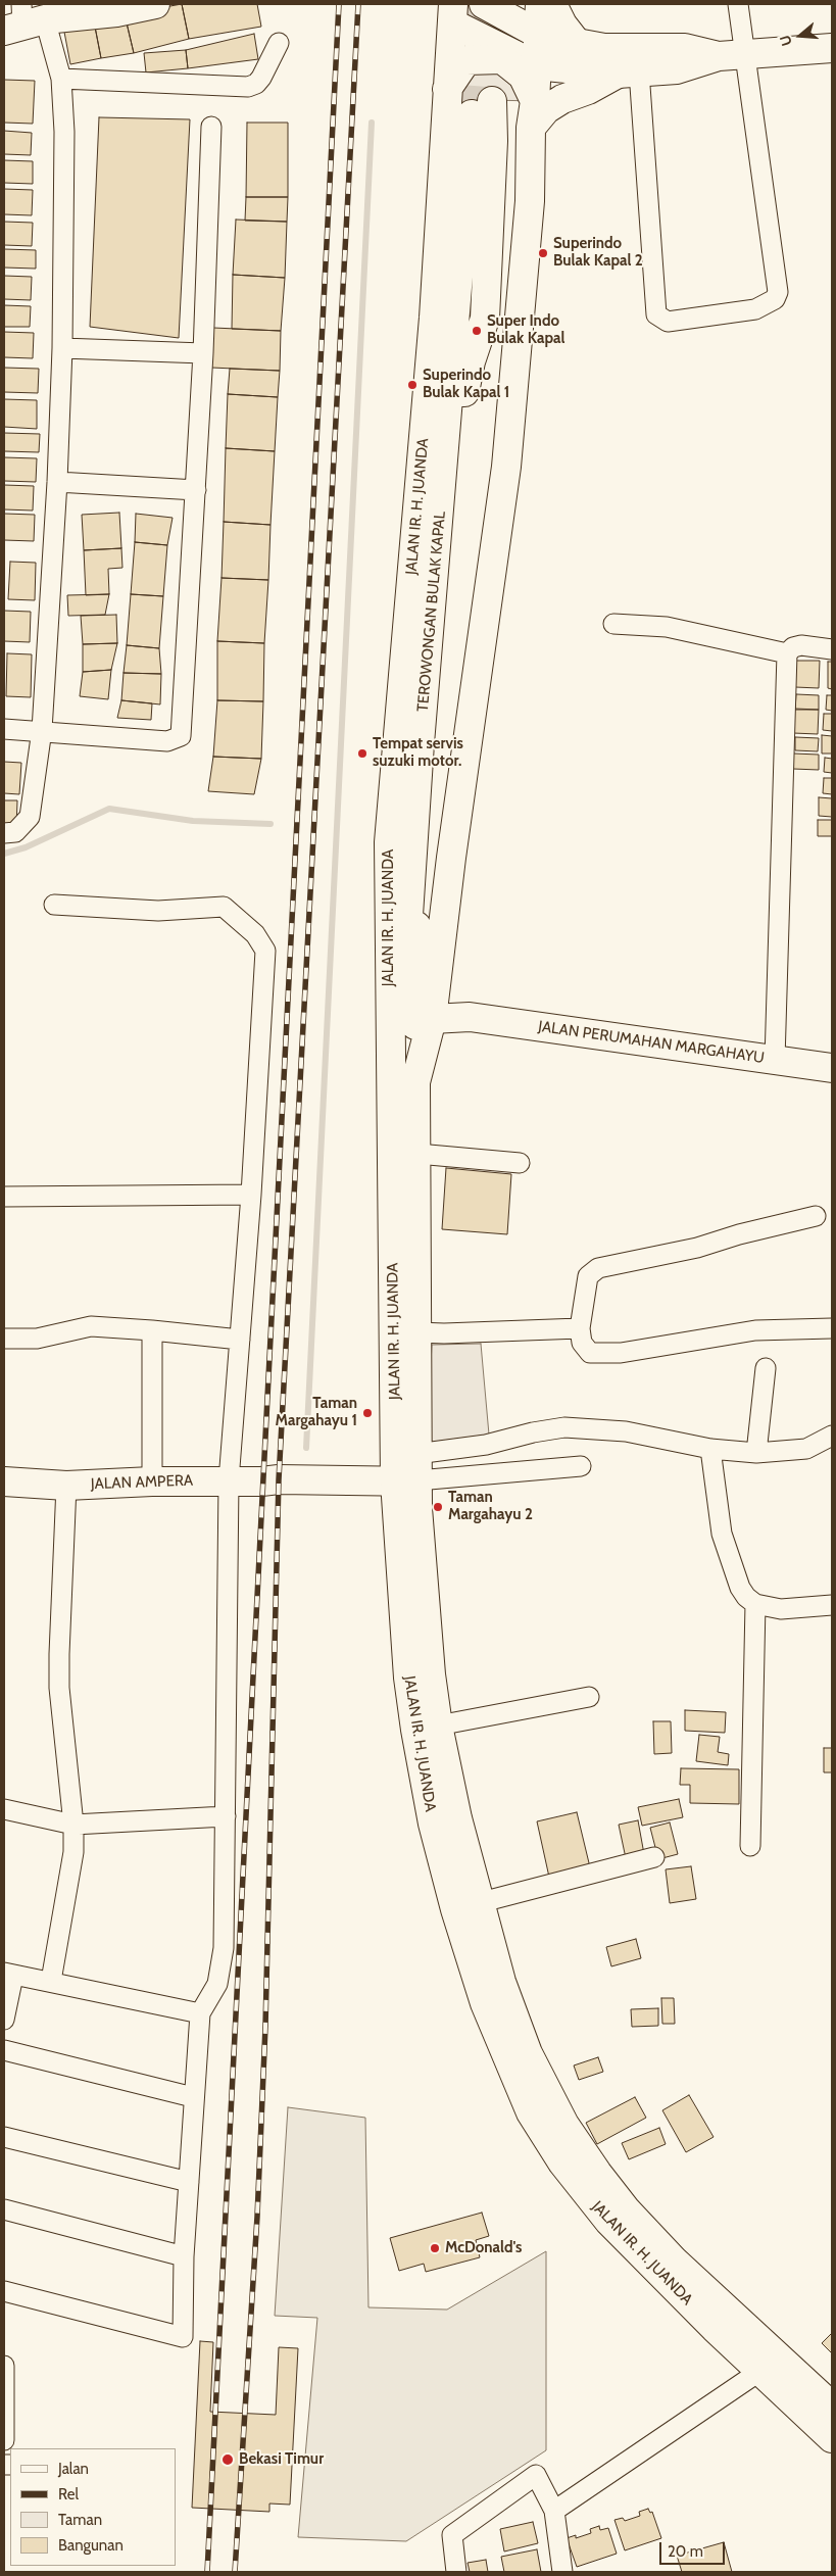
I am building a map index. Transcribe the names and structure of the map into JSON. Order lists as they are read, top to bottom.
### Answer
{
  "streets": {
    "main road": [
      "JALAN IR. H. JUANDA",
      "TEROWONGAN BULAK KAPAL",
      "JALAN PERUMAHAN MARGAHAYU",
      "JALAN AMPERA"
    ]
  },
  "crossings": [
    ["JALAN IR. H. JUANDA", "TEROWONGAN BULAK KAPAL"],
    ["JALAN IR. H. JUANDA", "JALAN PERUMAHAN MARGAHAYU"],
    ["JALAN IR. H. JUANDA", "JALAN AMPERA"]
  ],
  "places": [
    "Superindo Bulak Kapal 2",
    "Super Indo Bulak Kapal",
    "Superindo Bulak Kapal 1",
    "Tempat servis suzuki motor.",
    "Taman Margahayu 1",
    "Taman Margahayu 2",
    "McDonald's",
    "Bekasi Timur"
  ],
  "legend": [
    "Jalan",
    "Rel",
    "Taman",
    "Bangunan"
  ],
  "scale_bar": "20 m",
  "north": "left"
}
